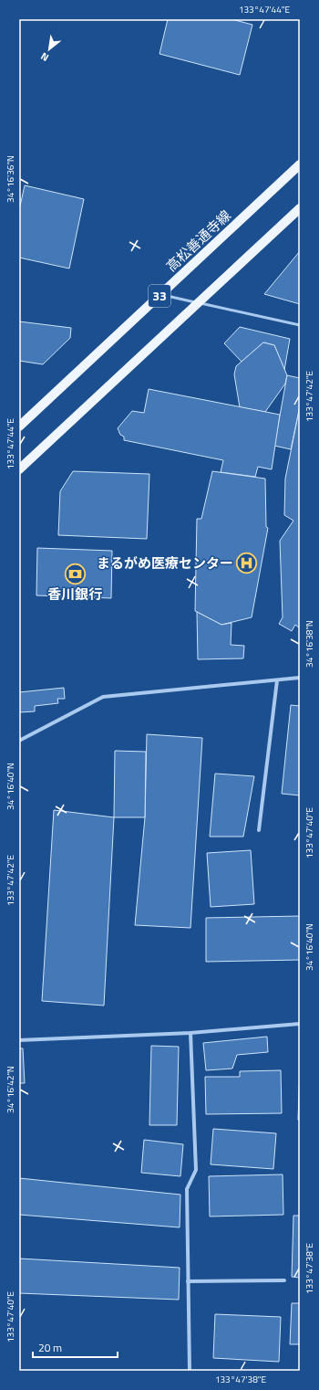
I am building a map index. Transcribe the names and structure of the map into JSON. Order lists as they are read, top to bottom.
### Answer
{
  "streets": {
    "main road": ["高松善通寺線", "33"]
  },
  "places": {
    "hospital": ["まるがめ医療センター"],
    "bank": ["香川銀行"]
  },
  "scale_bar": "20 m",
  "north": "bottom left",
  "coordinates": [
    "133°47'44\"E",
    "34°16'36\"N",
    "133°47'42\"E",
    "34°16'38\"N",
    "34°16'40\"N",
    "133°47'40\"E",
    "34°16'42\"N",
    "133°47'38\"E"
  ]
}
